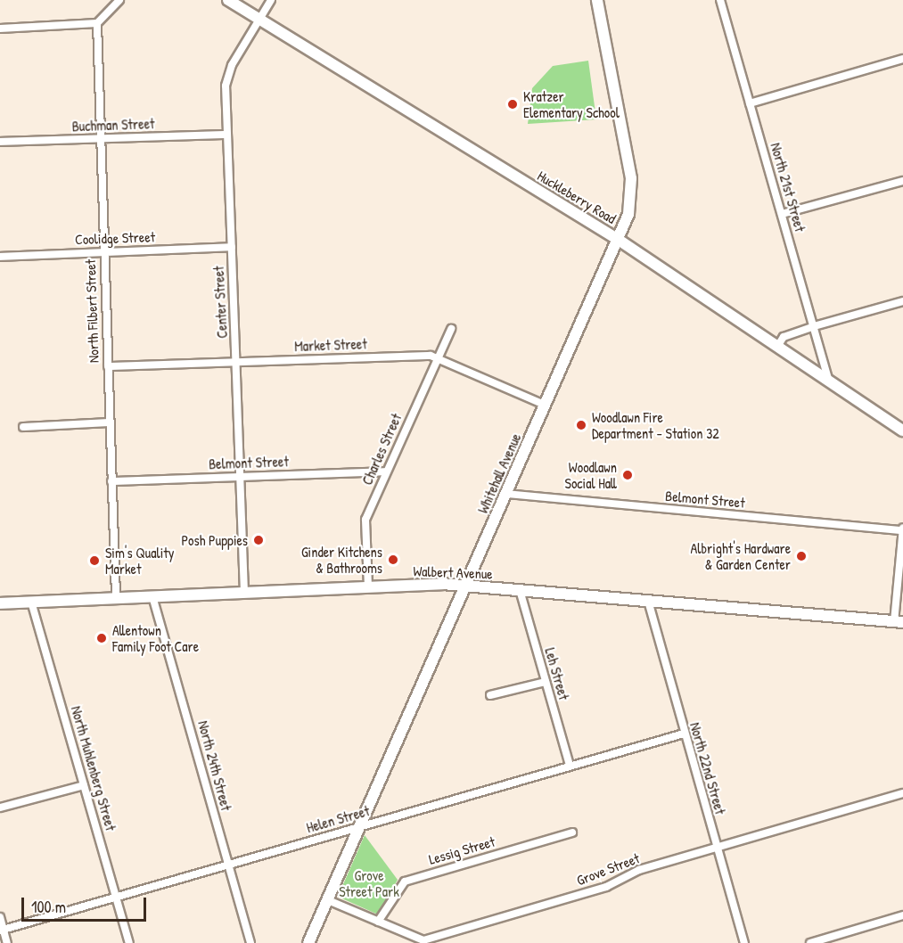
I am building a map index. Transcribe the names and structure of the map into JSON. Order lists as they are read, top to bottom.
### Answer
{
  "streets": {
    "street": [
      "Buchman Street",
      "North 21st Street",
      "Huckleberry Road",
      "Coolidge Street",
      "Center Street",
      "North Filbert Street",
      "Market Street",
      "Charles Street",
      "Belmont Street",
      "Whitehall Avenue",
      "Walbert Avenue",
      "Leh Street",
      "North 24th Street",
      "North Muhlenberg Street",
      "North 22nd Street",
      "Helen Street",
      "Lessig Street",
      "Grove Street"
    ]
  },
  "crossings": [
    ["Buchman Street", "Center Street"],
    ["Buchman Street", "North Filbert Street"],
    ["North 21st Street", "Huckleberry Road"],
    ["Huckleberry Road", "Center Street"],
    ["Huckleberry Road", "Whitehall Avenue"],
    ["Coolidge Street", "Center Street"],
    ["Coolidge Street", "North Filbert Street"],
    ["Center Street", "Market Street"],
    ["Center Street", "Belmont Street"],
    ["Center Street", "Walbert Avenue"],
    ["North Filbert Street", "Market Street"],
    ["North Filbert Street", "Belmont Street"],
    ["North Filbert Street", "Walbert Avenue"],
    ["Market Street", "Charles Street"],
    ["Market Street", "Whitehall Avenue"],
    ["Charles Street", "Belmont Street"],
    ["Charles Street", "Walbert Avenue"],
    ["Belmont Street", "Whitehall Avenue"],
    ["Whitehall Avenue", "Walbert Avenue"],
    ["Whitehall Avenue", "Helen Street"],
    ["Whitehall Avenue", "Grove Street"],
    ["Walbert Avenue", "Leh Street"],
    ["Walbert Avenue", "North 24th Street"],
    ["Walbert Avenue", "North Muhlenberg Street"],
    ["Walbert Avenue", "North 22nd Street"],
    ["Leh Street", "Helen Street"],
    ["North 24th Street", "Helen Street"],
    ["North Muhlenberg Street", "Helen Street"],
    ["North 22nd Street", "Helen Street"],
    ["North 22nd Street", "Grove Street"],
    ["Lessig Street", "Grove Street"]
  ],
  "parks": ["Grove Street Park"],
  "places": [
    "Kratzer Elementary School",
    "Woodlawn Fire Department - Station 32",
    "Woodlawn Social Hall",
    "Posh Puppies",
    "Albright's Hardware & Garden Center",
    "Ginder Kitchens & Bathrooms",
    "Sim's Quality Market",
    "Allentown Family Foot Care"
  ],
  "scale_bar": "100 m"
}
